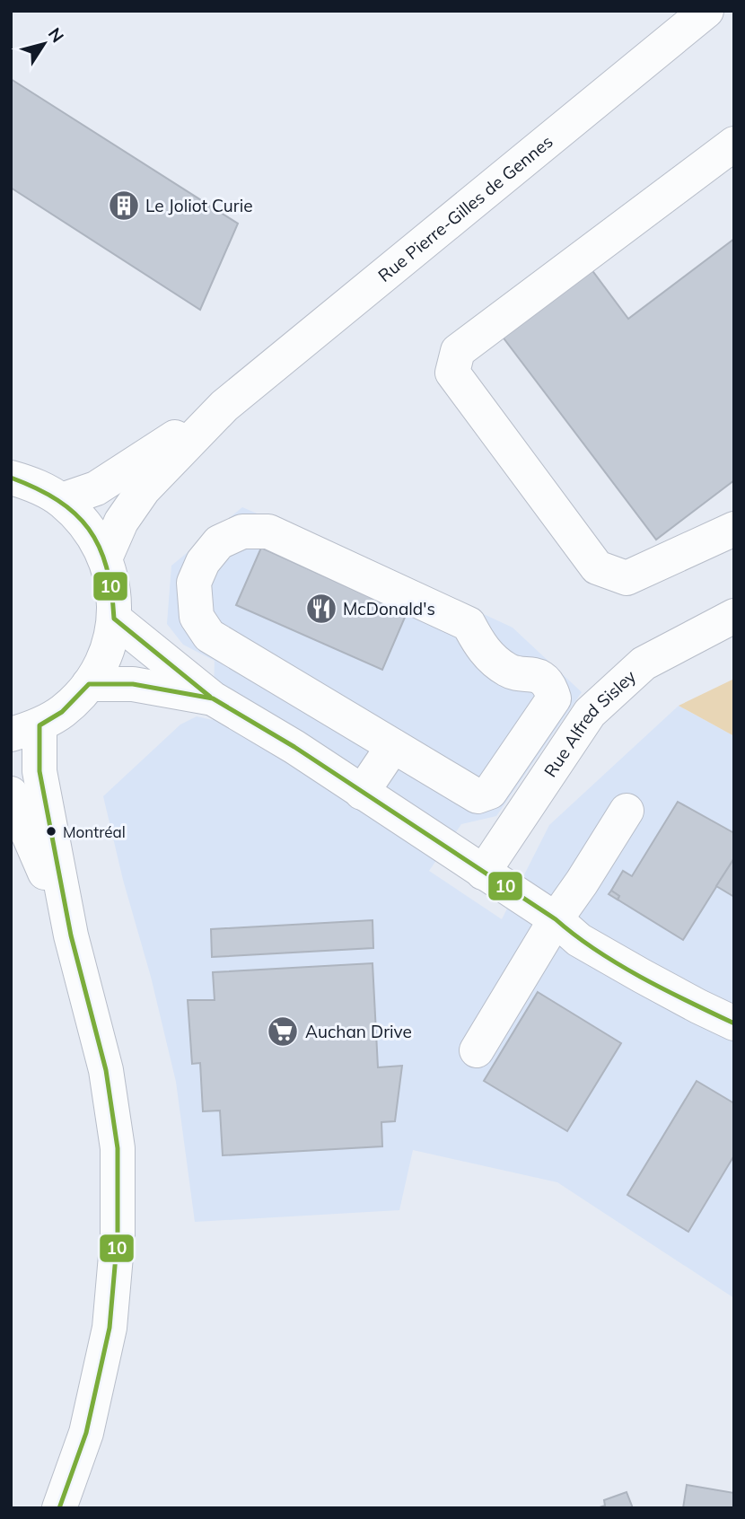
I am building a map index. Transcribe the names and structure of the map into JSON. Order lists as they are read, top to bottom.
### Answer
{
  "streets": {
    "main road": ["Rue Pierre-Gilles de Gennes", "Rue Alfred Sisley"]
  },
  "places": {
    "building": ["Le Joliot Curie"],
    "restaurant": ["McDonald's"],
    "other": ["Montréal"],
    "supermarket": ["Auchan Drive"]
  },
  "lines": ["transit line 10"],
  "north": "top right"
}
